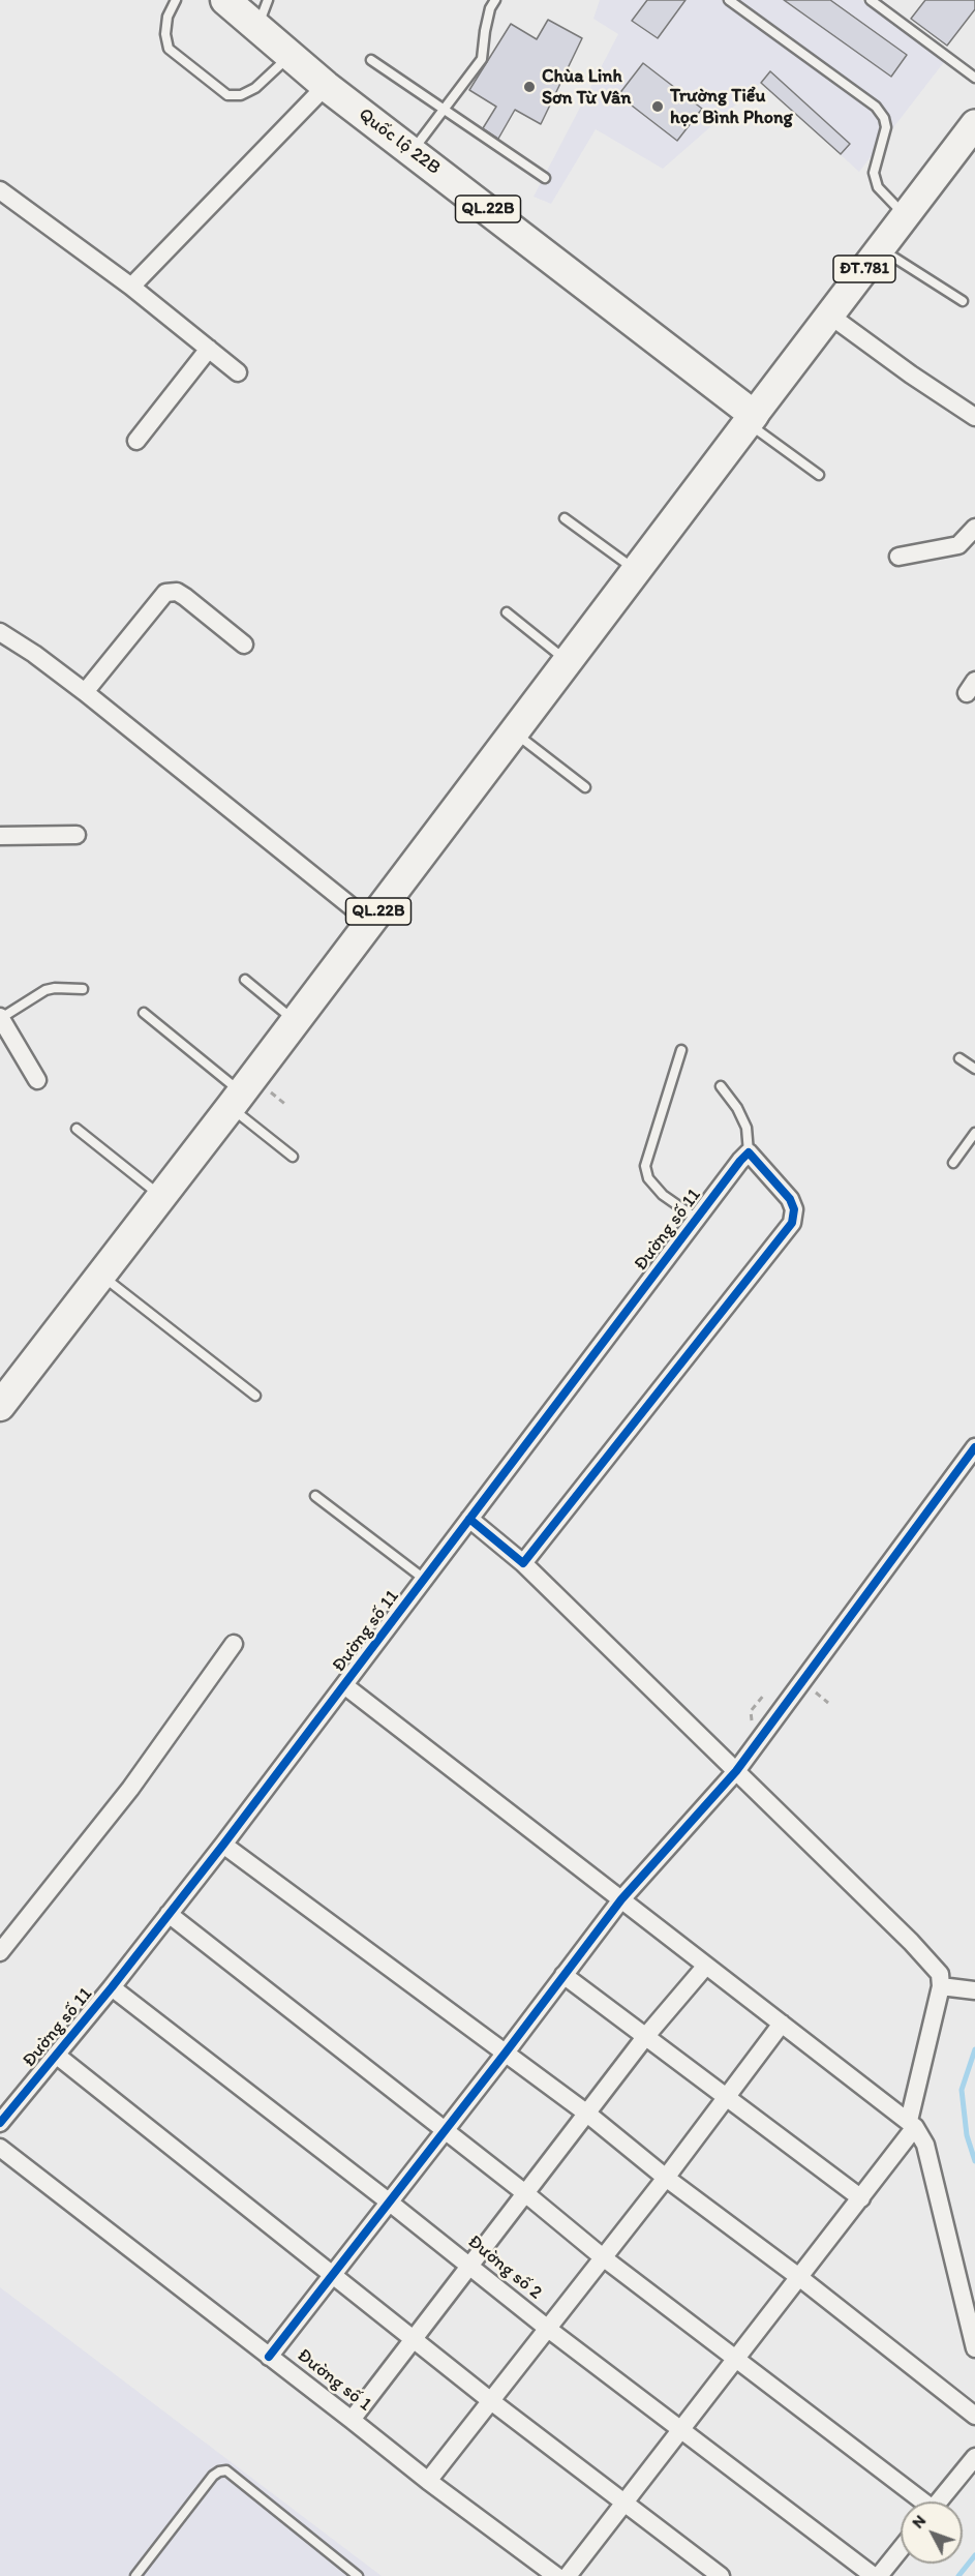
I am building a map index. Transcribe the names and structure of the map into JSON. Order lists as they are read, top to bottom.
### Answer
{
  "streets": {
    "highway": ["Quốc lộ 22B", "QL.22B"],
    "main road": ["ĐT.781"],
    "street": ["Đường số 11", "Đường số 2", "Đường số 1"]
  },
  "crossings": [
    ["Quốc lộ 22B", "QL.22B"],
    ["Quốc lộ 22B", "ĐT.781"],
    ["QL.22B", "ĐT.781"],
    ["Đường số 11", "Đường số 2"]
  ],
  "places": ["Chùa Linh Sơn Từ Vân", "Trường Tiểu học Bình Phong"],
  "north": "top left"
}
